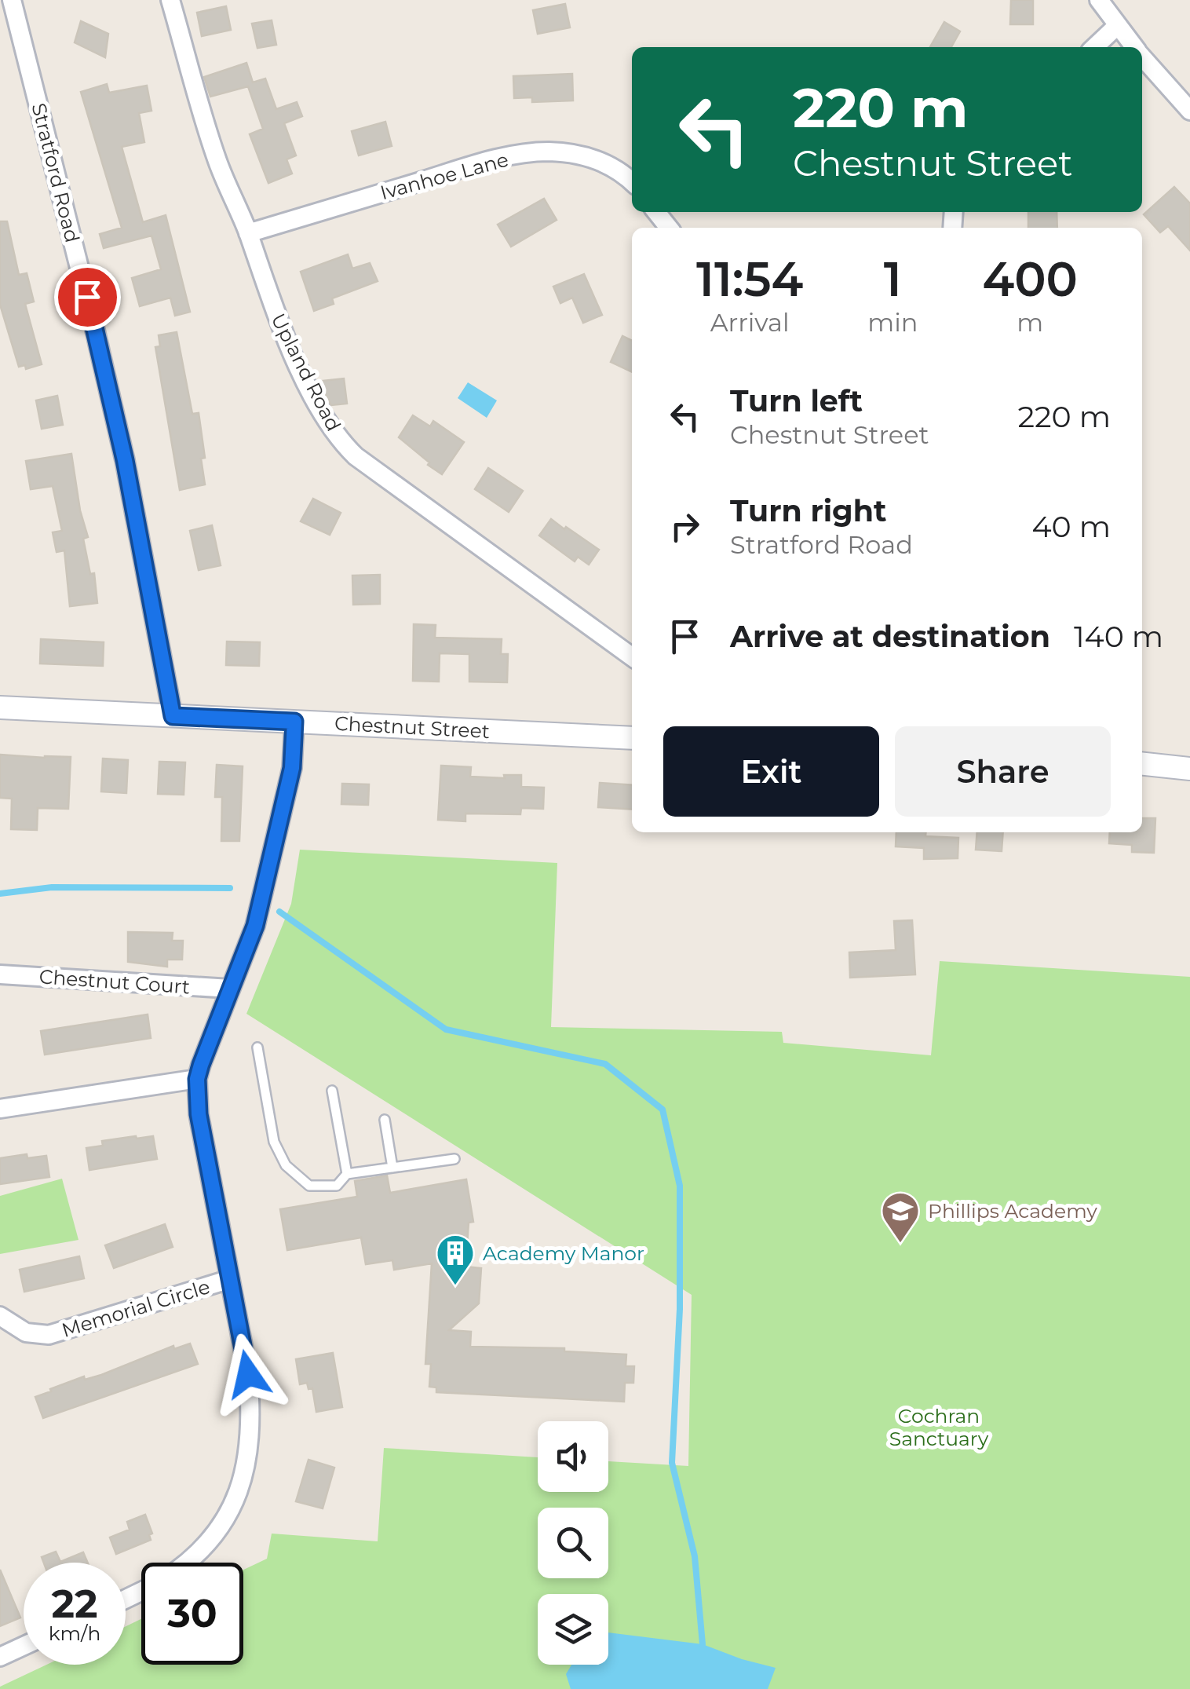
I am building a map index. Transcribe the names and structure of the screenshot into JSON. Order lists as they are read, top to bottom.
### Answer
{
  "streets": {
    "street": [
      "Stratford Road",
      "Ivanhoe Lane",
      "Upland Road",
      "Chestnut Street",
      "Chestnut Court",
      "Memorial Circle"
    ]
  },
  "crossings": [
    ["Stratford Road", "Chestnut Street"],
    ["Ivanhoe Lane", "Upland Road"]
  ],
  "parks": ["Cochran Sanctuary"],
  "places": {
    "school or university": ["Phillips Academy"],
    "building": ["Academy Manor"]
  },
  "page": {
    "turn": ["220 m", "Chestnut Street"],
    "eta": [
      "11:54",
      "Arrival",
      "1",
      "min",
      "400",
      "m"
    ],
    "list": [
      {
        "name": "Turn left",
        "note": "Chestnut Street",
        "value": "220 m"
      },
      {
        "name": "Turn right",
        "note": "Stratford Road",
        "value": "40 m"
      },
      {
        "name": "Arrive at destination",
        "value": "140 m"
      }
    ],
    "buttons": ["Exit", "Share"],
    "speed": "22 km/h",
    "limit": "30"
  }
}
